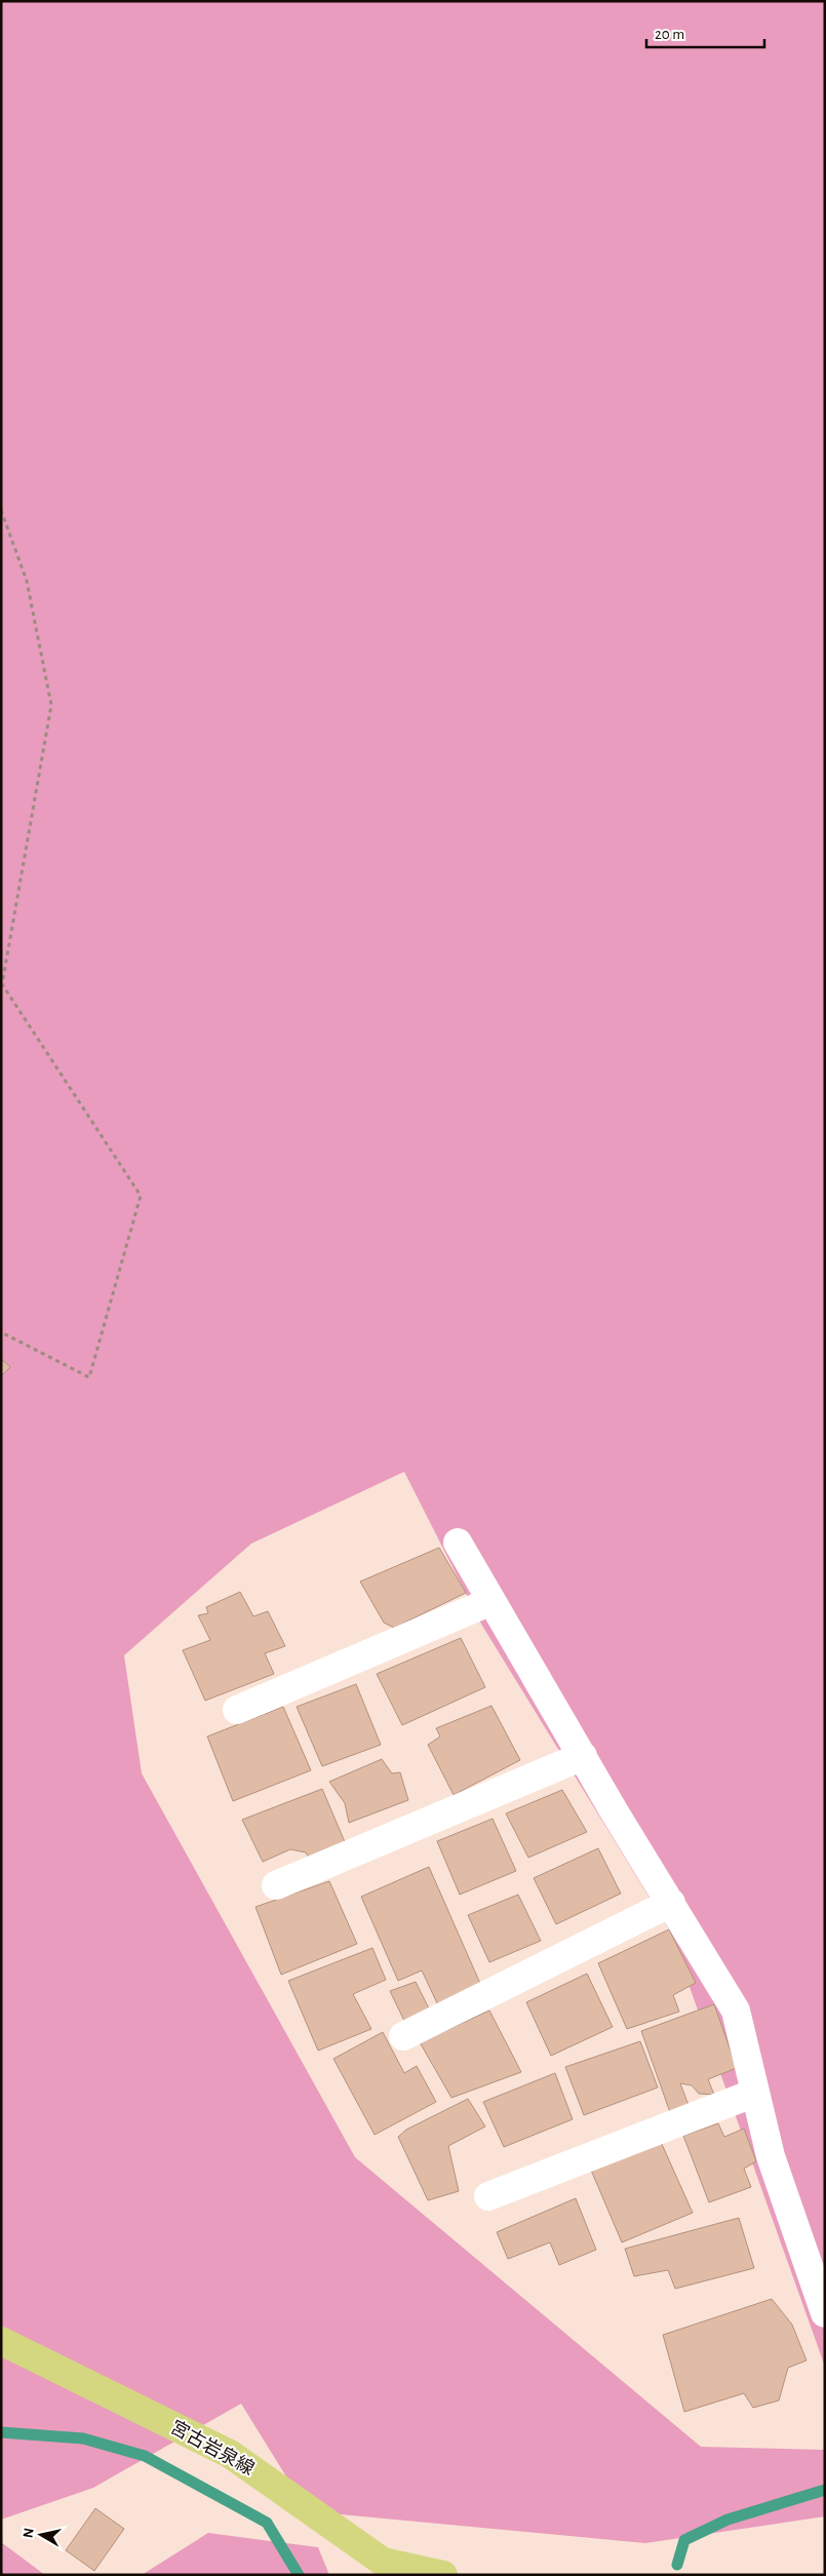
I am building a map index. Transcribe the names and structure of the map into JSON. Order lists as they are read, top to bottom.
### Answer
{
  "streets": {
    "main road": ["宮古岩泉線"]
  },
  "scale_bar": "20 m",
  "north": "left"
}
